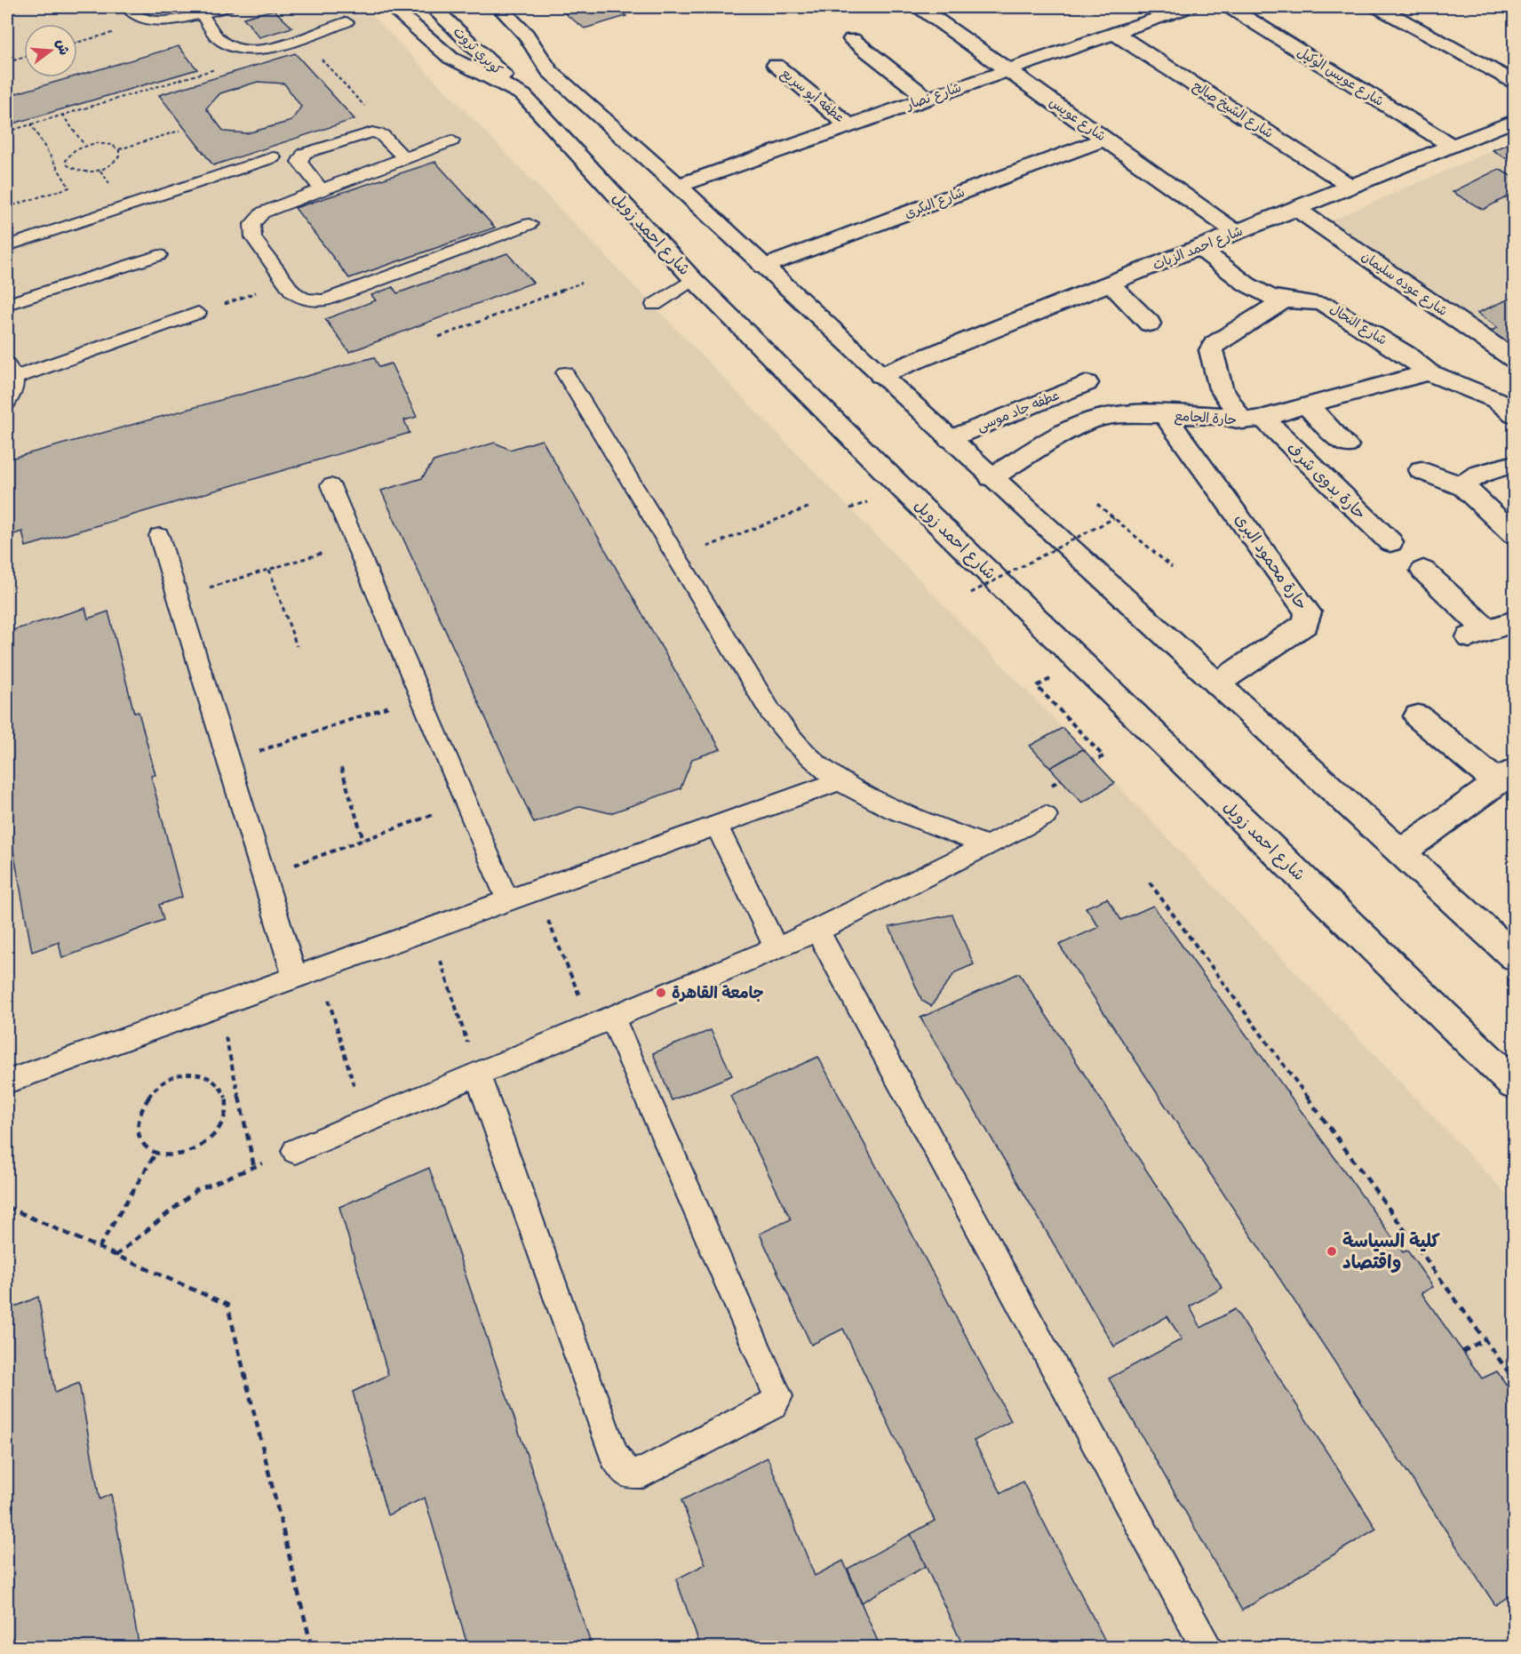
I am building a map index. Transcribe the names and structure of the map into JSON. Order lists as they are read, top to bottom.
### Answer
{
  "streets": {
    "street": [
      "كوبري ثروت",
      "شارع عويس الوكيل",
      "عطفه أبو سريع",
      "شارع نصار",
      "شارع الشيخ صالح",
      "شارع عويس",
      "شارع البكرى",
      "شارع احمد زويل",
      "شارع احمد الزيات",
      "شارع عوده سليمان",
      "شارع النحال",
      "عطفه جاد موسى",
      "حارة الجامع",
      "حارة بدوى شرف",
      "حارة محمود البرى"
    ]
  },
  "crossings": [
    ["كوبري ثروت", "شارع احمد زويل"],
    ["شارع عويس الوكيل", "شارع احمد الزيات"],
    ["عطفه أبو سريع", "شارع نصار"],
    ["شارع نصار", "شارع الشيخ صالح"],
    ["شارع نصار", "شارع عويس"],
    ["شارع الشيخ صالح", "شارع احمد الزيات"],
    ["شارع عويس", "شارع البكرى"],
    ["شارع عويس", "شارع احمد الزيات"],
    ["شارع احمد الزيات", "شارع عوده سليمان"],
    ["شارع احمد الزيات", "شارع النحال"],
    ["شارع النحال", "حارة الجامع"],
    ["شارع النحال", "حارة بدوى شرف"],
    ["حارة الجامع", "حارة بدوى شرف"],
    ["حارة الجامع", "حارة محمود البرى"]
  ],
  "places": ["جامعة القاهرة", "كلية السياسة واقتصاد"],
  "north": "right"
}
